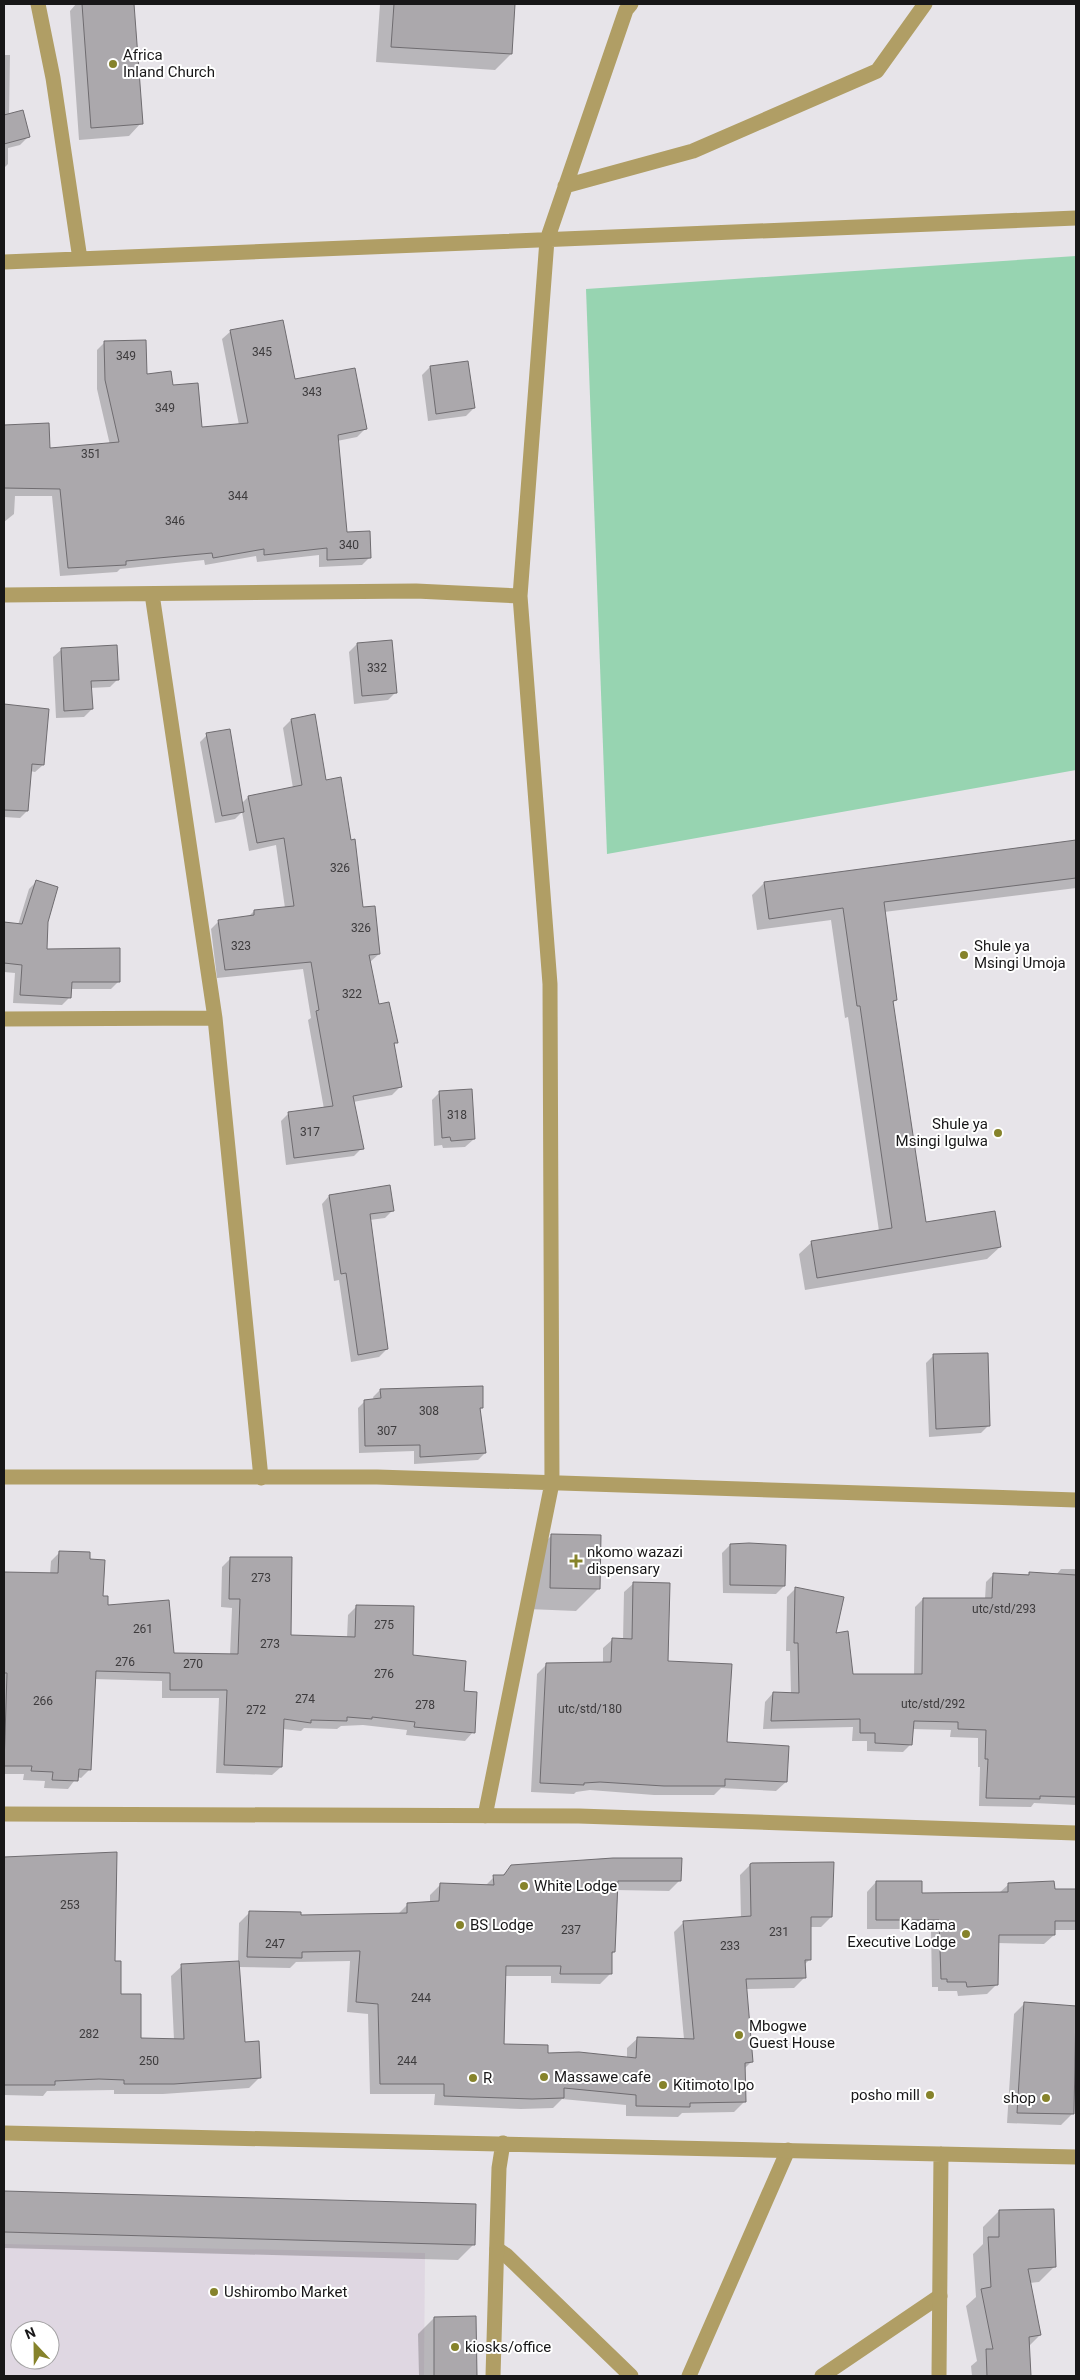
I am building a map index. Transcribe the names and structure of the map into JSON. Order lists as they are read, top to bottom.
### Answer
{
  "places": {
    "other": [
      "Africa Inland Church",
      "Shule ya Msingi Umoja",
      "Shule ya Msingi Igulwa",
      "White Lodge",
      "BS Lodge",
      "Kadama Executive Lodge",
      "Mbogwe Guest House",
      "Massawe cafe",
      "R",
      "Kitimoto Ipo",
      "posho mill",
      "shop",
      "Ushirombo Market",
      "kiosks/office"
    ],
    "health": ["nkomo wazazi dispensary"]
  },
  "house_numbers": [
    "345",
    "349",
    "343",
    "349",
    "351",
    "344",
    "346",
    "340",
    "332",
    "326",
    "326",
    "323",
    "322",
    "318",
    "317",
    "308",
    "307",
    "273",
    "utc/std/293",
    "275",
    "261",
    "273",
    "276",
    "270",
    "276",
    "274",
    "266",
    "utc/std/292",
    "278",
    "utc/std/180",
    "272",
    "253",
    "237",
    "231",
    "247",
    "233",
    "244",
    "282",
    "250",
    "244"
  ],
  "north": "top"
}
